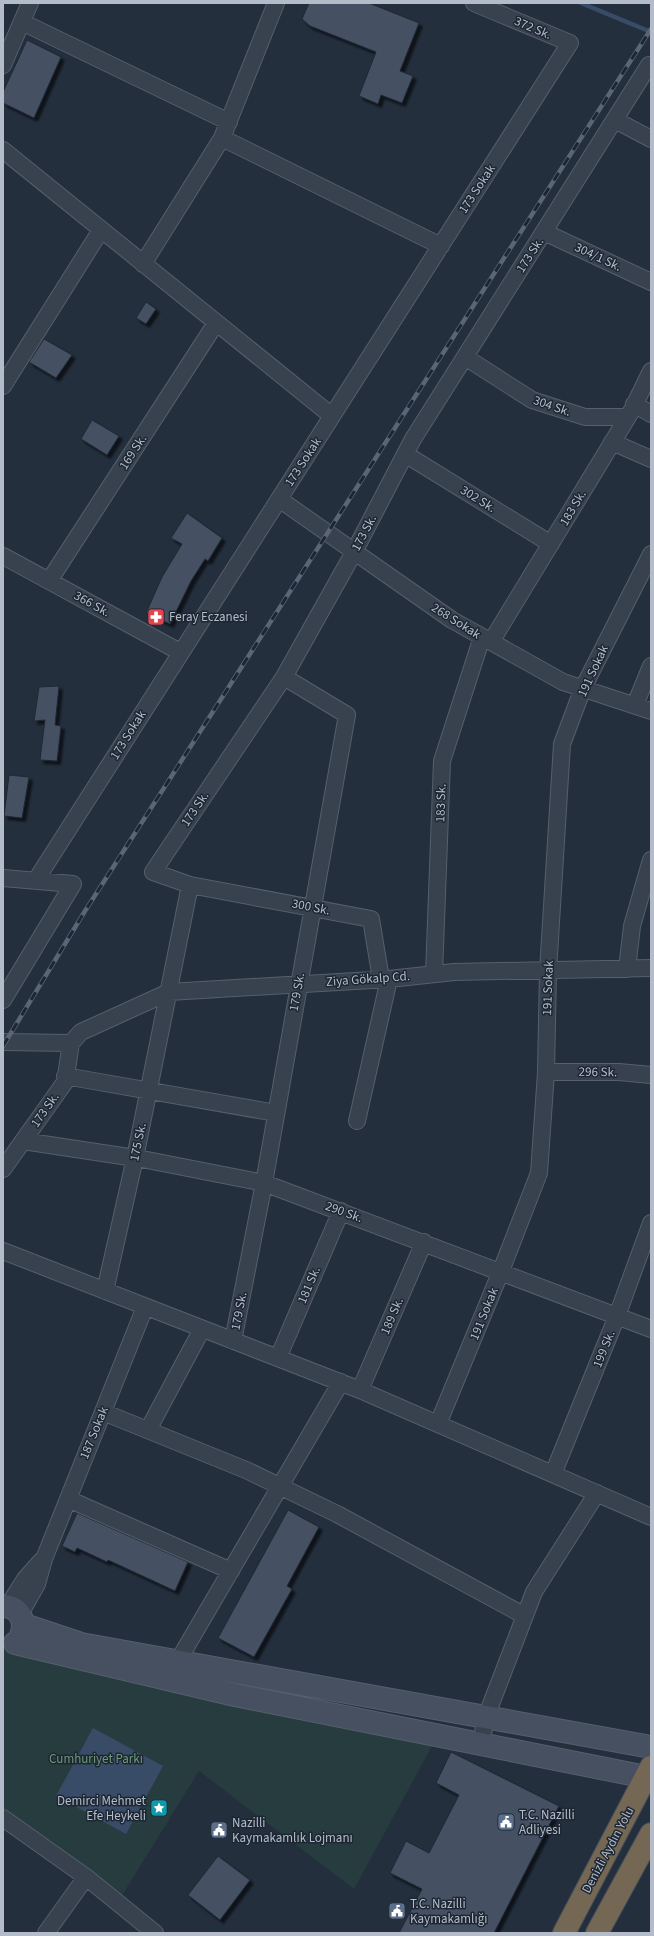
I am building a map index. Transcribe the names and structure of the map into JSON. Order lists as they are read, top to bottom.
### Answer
{
  "streets": {
    "highway": ["Denizli Aydın Yolu"],
    "street": [
      "372 Sk.",
      "173 Sokak",
      "173 Sk.",
      "304/1 Sk.",
      "304 Sk.",
      "169 Sk.",
      "302 Sk.",
      "183 Sk.",
      "366 Sk.",
      "268 Sokak",
      "191 Sokak",
      "300 Sk.",
      "Ziya Gökalp Cd.",
      "179 Sk.",
      "296 Sk.",
      "175 Sk.",
      "290 Sk.",
      "181 Sk.",
      "189 Sk.",
      "199 Sk.",
      "187 Sokak"
    ]
  },
  "crossings": [
    ["372 Sk.", "173 Sokak"],
    ["173 Sokak", "366 Sk."],
    ["173 Sokak", "268 Sokak"],
    ["173 Sk.", "304/1 Sk."],
    ["173 Sk.", "304 Sk."],
    ["173 Sk.", "302 Sk."],
    ["173 Sk.", "268 Sokak"],
    ["173 Sk.", "300 Sk."],
    ["173 Sk.", "Ziya Gökalp Cd."],
    ["173 Sk.", "179 Sk."],
    ["173 Sk.", "290 Sk."],
    ["304 Sk.", "183 Sk."],
    ["169 Sk.", "366 Sk."],
    ["302 Sk.", "183 Sk."],
    ["183 Sk.", "268 Sokak"],
    ["183 Sk.", "Ziya Gökalp Cd."],
    ["268 Sokak", "191 Sokak"],
    ["191 Sokak", "Ziya Gökalp Cd."],
    ["191 Sokak", "296 Sk."],
    ["191 Sokak", "290 Sk."],
    ["300 Sk.", "Ziya Gökalp Cd."],
    ["300 Sk.", "179 Sk."],
    ["Ziya Gökalp Cd.", "179 Sk."],
    ["Ziya Gökalp Cd.", "175 Sk."],
    ["179 Sk.", "290 Sk."],
    ["175 Sk.", "290 Sk."],
    ["290 Sk.", "181 Sk."],
    ["290 Sk.", "189 Sk."],
    ["290 Sk.", "199 Sk."]
  ],
  "parks": ["Cumhuriyet Parkı"],
  "places": {
    "pharmacy": ["Feray Eczanesi"],
    "place": ["Demirci Mehmet Efe Heykeli"],
    "public building": ["T.C. Nazilli Adliyesi", "Nazilli Kaymakamlık Lojmanı", "T.C. Nazilli Kaymakamlığı"]
  }
}
